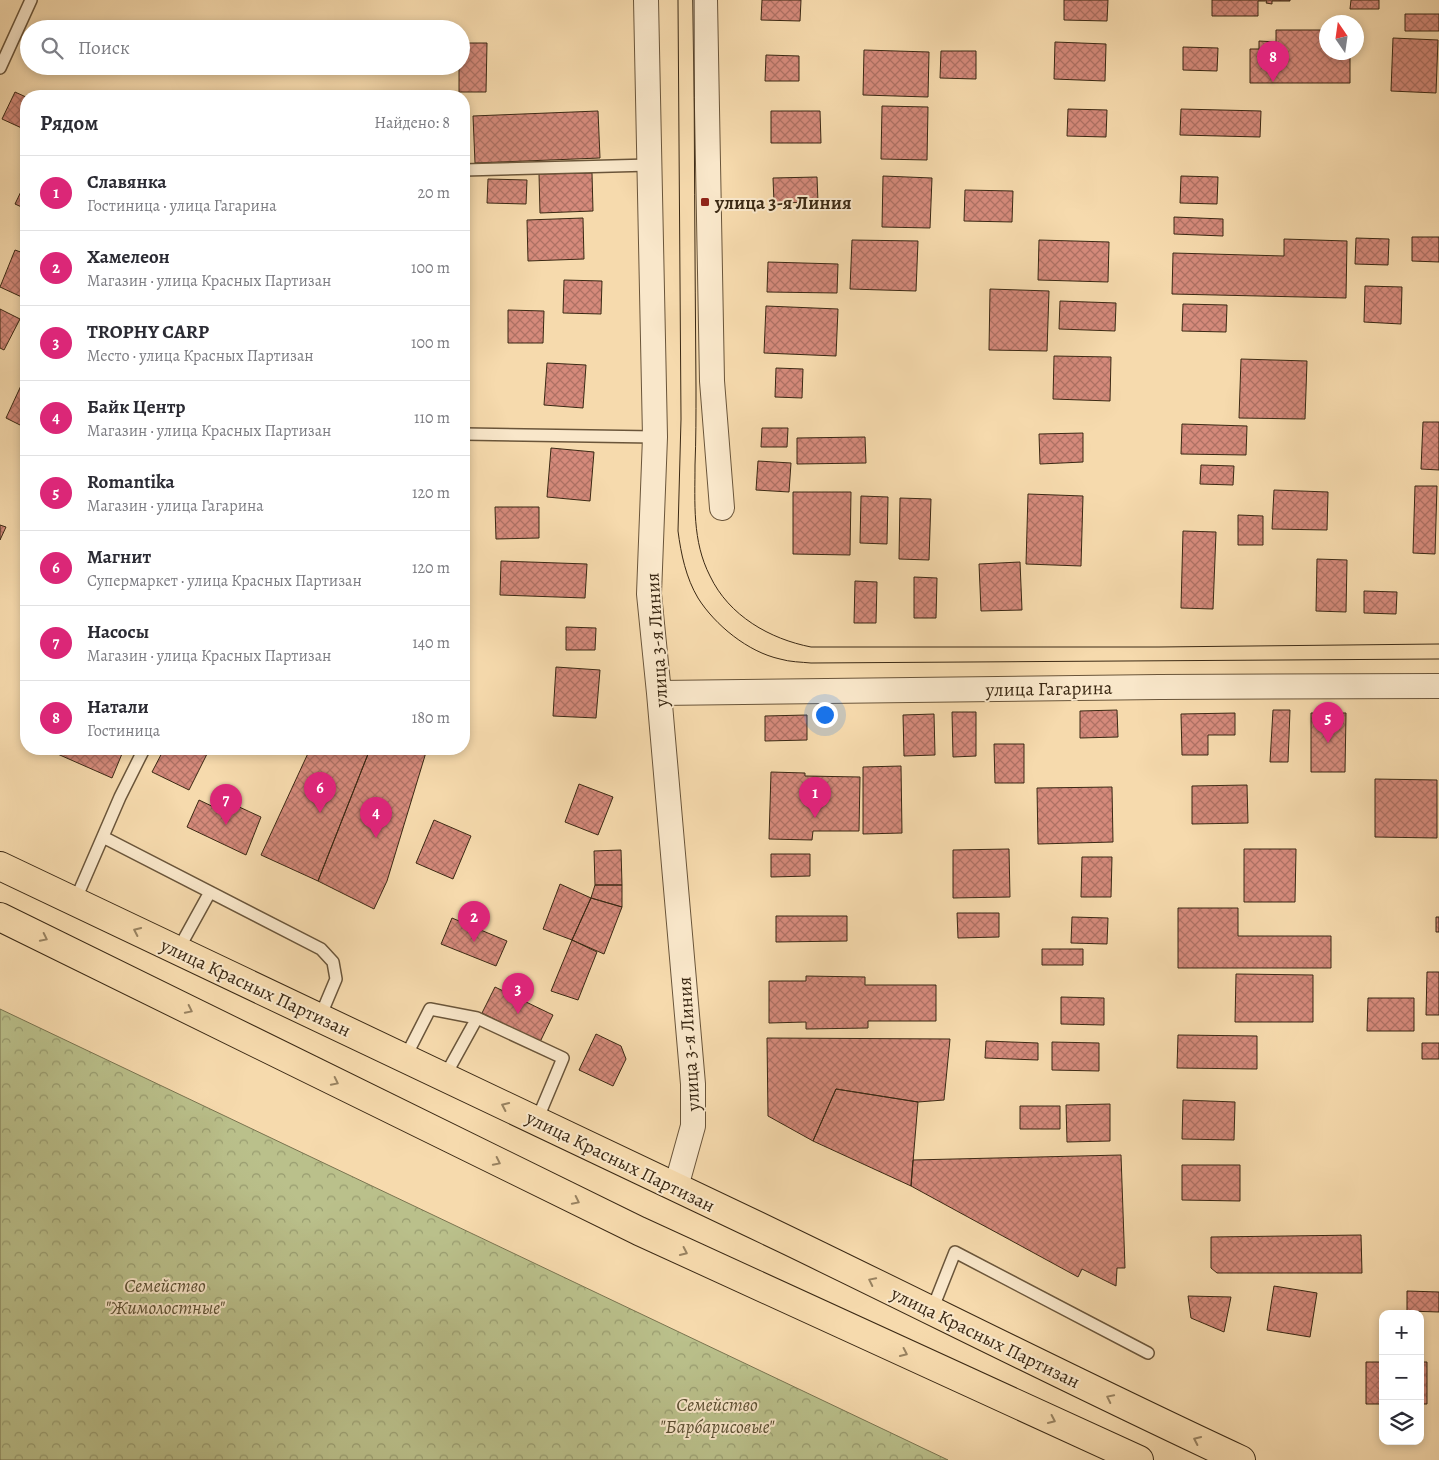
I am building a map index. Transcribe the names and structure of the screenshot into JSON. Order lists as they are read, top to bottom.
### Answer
{
  "streets": {
    "highway": ["улица Красных Партизан"],
    "street": ["улица 3-я Линия", "улица Гагарина"]
  },
  "crossings": [
    ["улица 3-я Линия", "улица Гагарина"],
    ["улица 3-я Линия", "улица Красных Партизан"]
  ],
  "parks": ["Семейство \"Жимолостные\"", "Семейство \"Барбарисовые\""],
  "places": {
    "transit": ["улица 3-я Линия"]
  },
  "north": "top",
  "page": {
    "search": "Поиск",
    "pins": [
      "8",
      "5",
      "6",
      "1",
      "7",
      "4",
      "2",
      "3"
    ],
    "heading": ["Рядом", "Найдено: 8"],
    "list": [
      {
        "mark": "1",
        "name": "Славянка",
        "note": "Гостиница · улица Гагарина",
        "value": "20 m"
      },
      {
        "mark": "2",
        "name": "Хамелеон",
        "note": "Магазин · улица Красных Партизан",
        "value": "100 m"
      },
      {
        "mark": "3",
        "name": "TROPHY CARP",
        "note": "Место · улица Красных Партизан",
        "value": "100 m"
      },
      {
        "mark": "4",
        "name": "Байк Центр",
        "note": "Магазин · улица Красных Партизан",
        "value": "110 m"
      },
      {
        "mark": "5",
        "name": "Romantika",
        "note": "Магазин · улица Гагарина",
        "value": "120 m"
      },
      {
        "mark": "6",
        "name": "Магнит",
        "note": "Супермаркет · улица Красных Партизан",
        "value": "120 m"
      },
      {
        "mark": "7",
        "name": "Насосы",
        "note": "Магазин · улица Красных Партизан",
        "value": "140 m"
      },
      {
        "mark": "8",
        "name": "Натали",
        "note": "Гостиница",
        "value": "180 m"
      }
    ],
    "map_buttons": ["+", "−"]
  }
}
